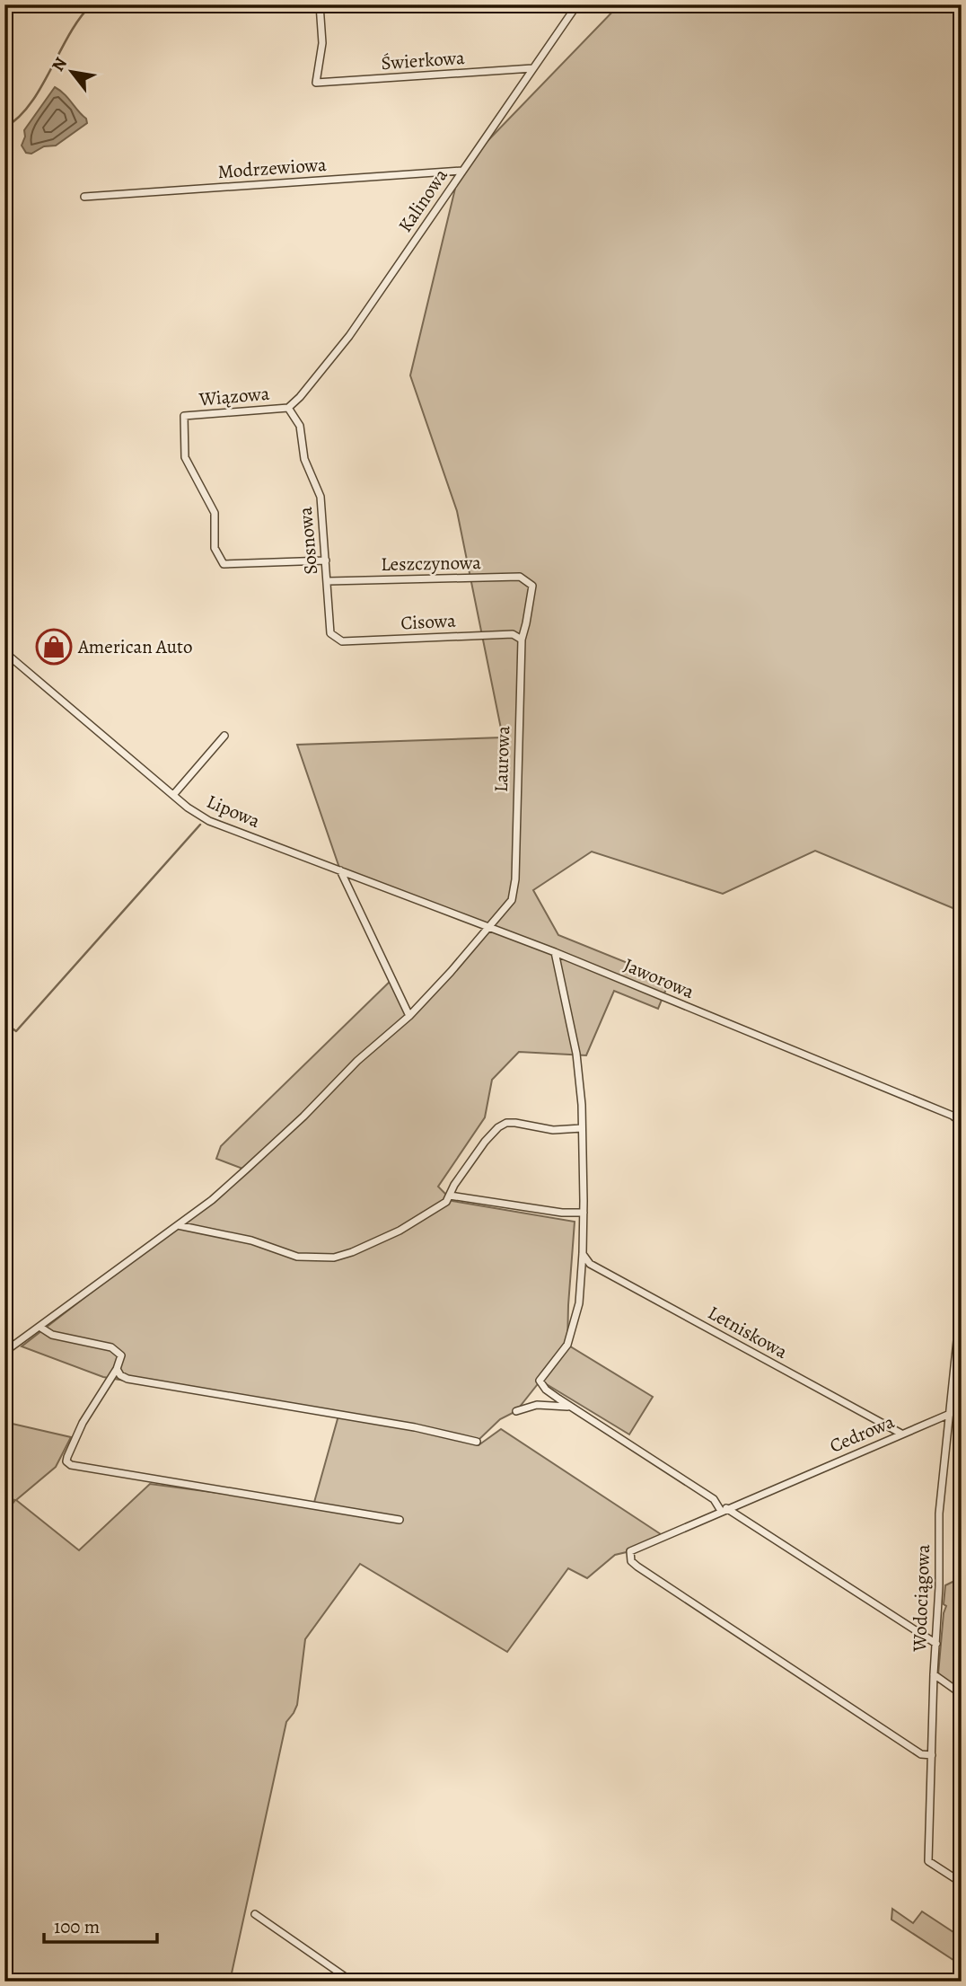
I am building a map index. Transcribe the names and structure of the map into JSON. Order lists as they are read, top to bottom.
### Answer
{
  "streets": {
    "street": [
      "Świerkowa",
      "Modrzewiowa",
      "Kalinowa",
      "Wiązowa",
      "Sosnowa",
      "Leszczynowa",
      "Cisowa",
      "Laurowa",
      "Lipowa",
      "Jaworowa",
      "Letniskowa",
      "Cedrowa",
      "Wodociągowa"
    ]
  },
  "crossings": [
    ["Świerkowa", "Kalinowa"],
    ["Modrzewiowa", "Kalinowa"],
    ["Kalinowa", "Wiązowa"],
    ["Kalinowa", "Sosnowa"],
    ["Wiązowa", "Sosnowa"],
    ["Sosnowa", "Leszczynowa"],
    ["Sosnowa", "Cisowa"],
    ["Leszczynowa", "Laurowa"],
    ["Cisowa", "Laurowa"],
    ["Laurowa", "Jaworowa"],
    ["Lipowa", "Jaworowa"],
    ["Letniskowa", "Cedrowa"],
    ["Cedrowa", "Wodociągowa"]
  ],
  "places": {
    "shop": ["American Auto"]
  },
  "scale_bar": "100 m",
  "north": "top left"
}
